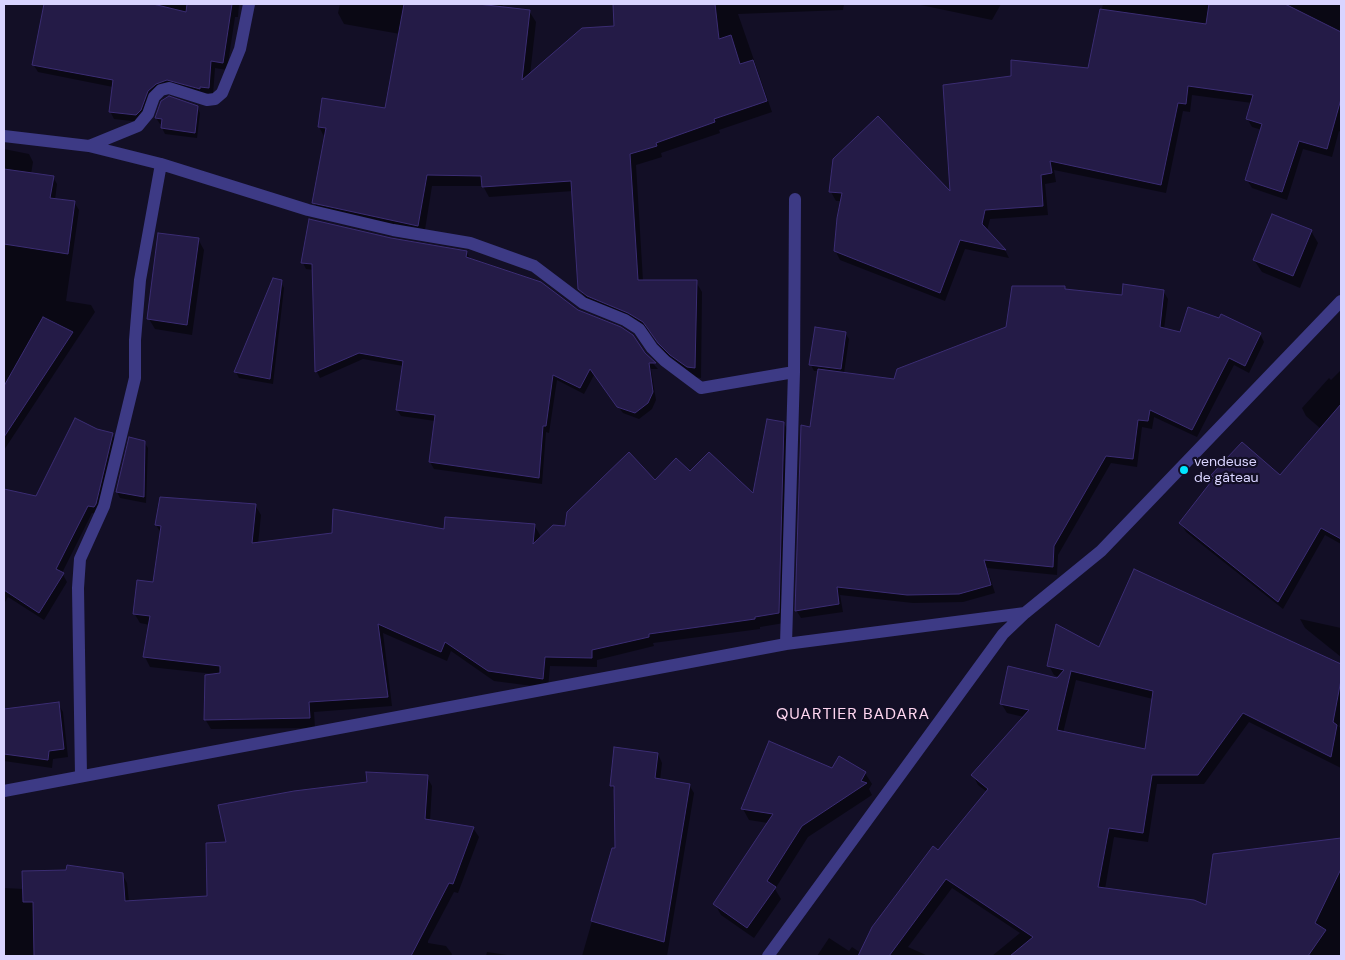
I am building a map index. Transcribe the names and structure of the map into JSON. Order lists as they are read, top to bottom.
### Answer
{
  "districts": ["QUARTIER BADARA"],
  "places": ["vendeuse de gâteau"]
}
